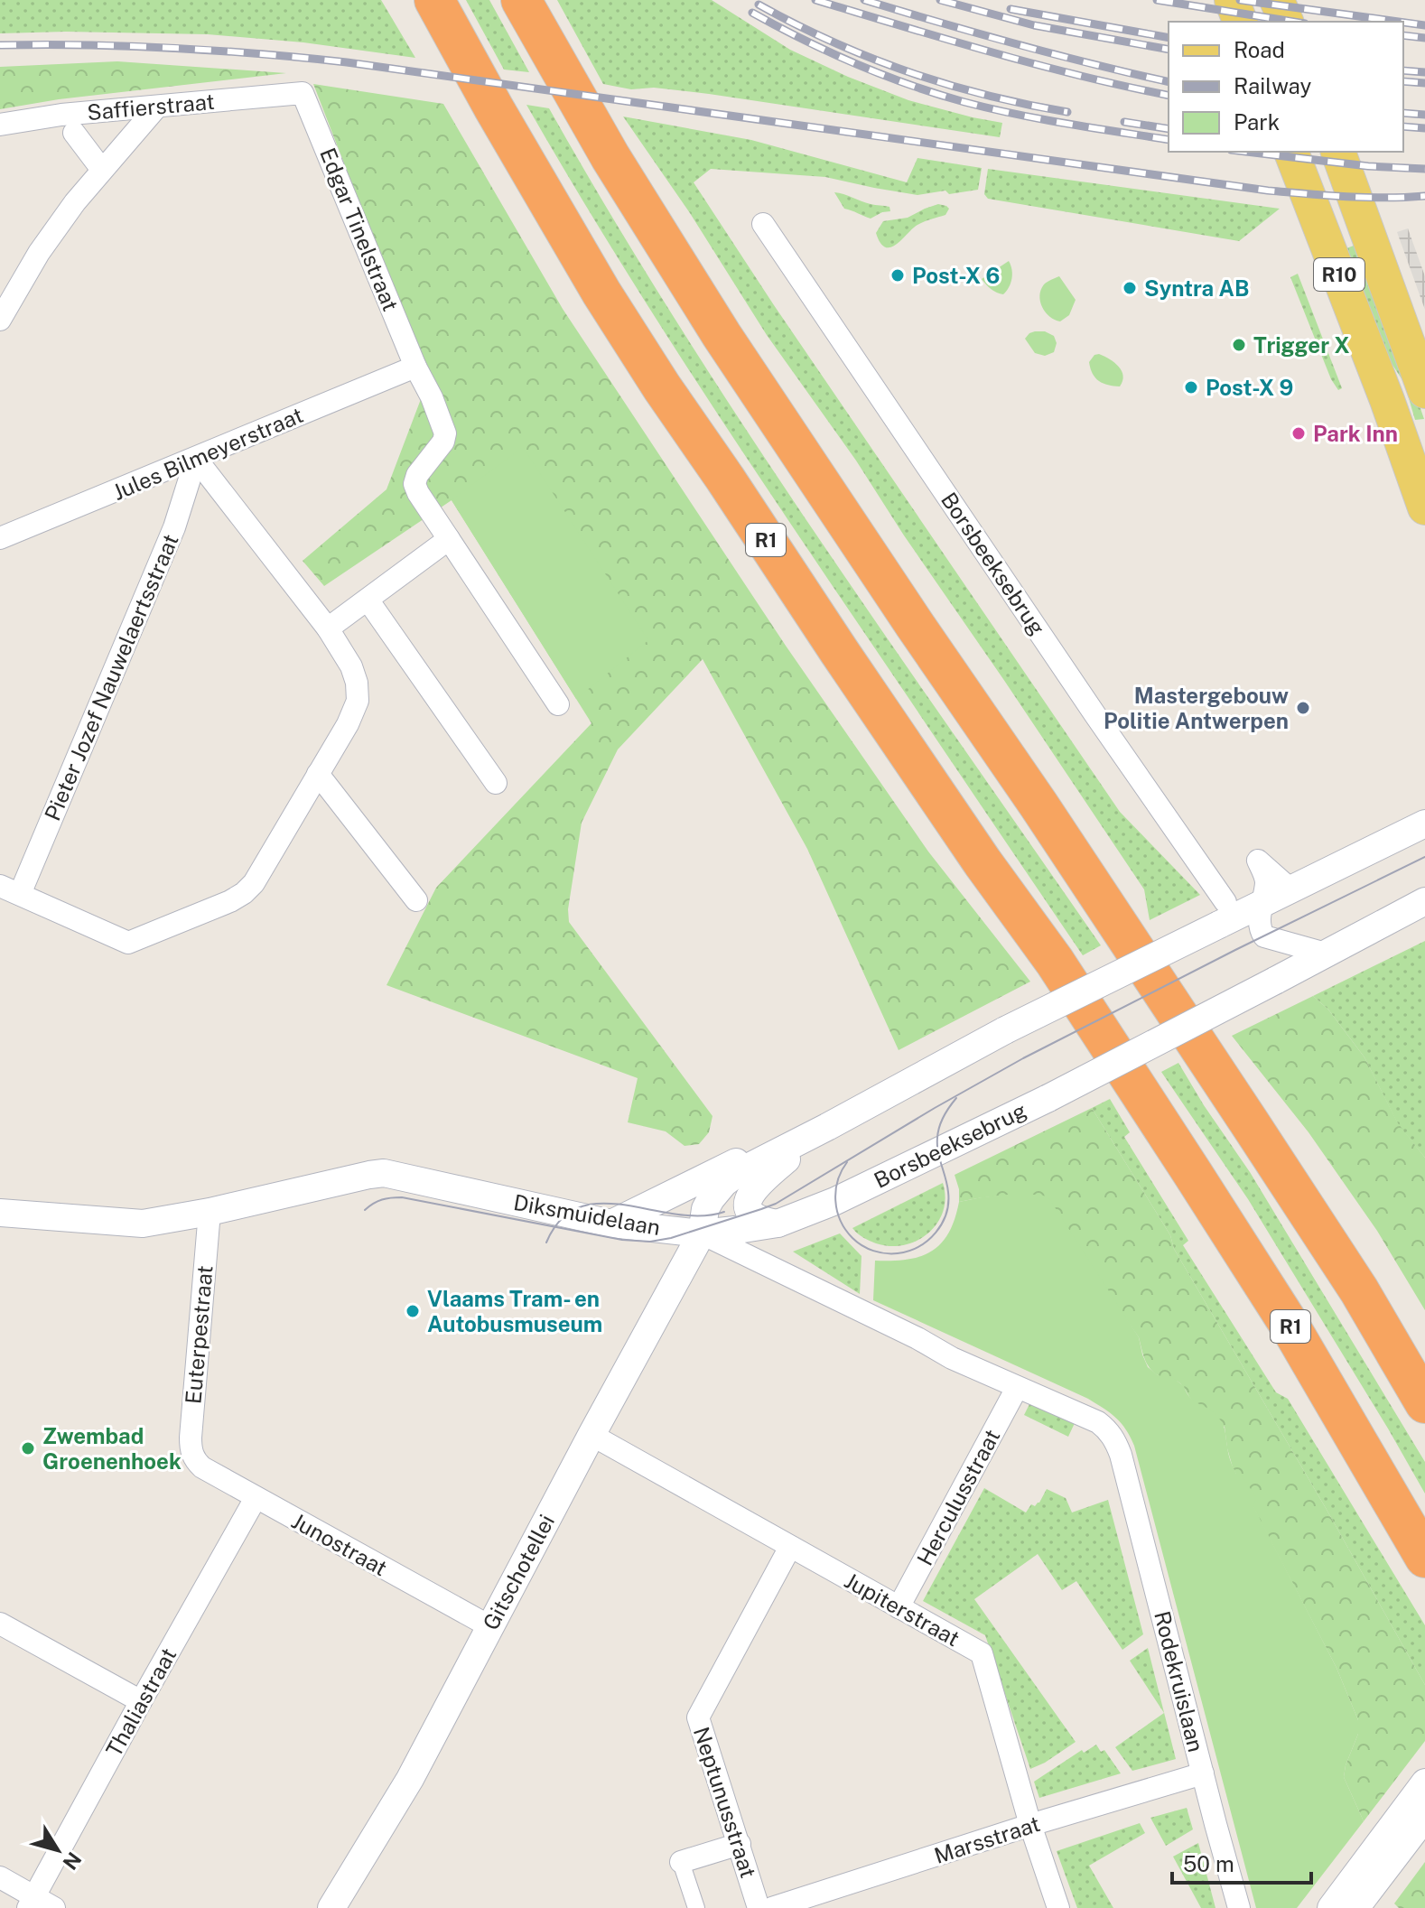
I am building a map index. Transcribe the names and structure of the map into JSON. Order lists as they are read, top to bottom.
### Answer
{
  "streets": {
    "highway": ["R1"],
    "main road": ["R10"],
    "street": [
      "Saffierstraat",
      "Edgar Tinelstraat",
      "Jules Bilmeyerstraat",
      "Borsbeeksebrug",
      "Pieter Jozef Nauwelaertsstraat",
      "Diksmuidelaan",
      "Euterpestraat",
      "Herculusstraat",
      "Junostraat",
      "Gitschotellei",
      "Jupiterstraat",
      "Rodekruislaan",
      "Thaliastraat",
      "Neptunusstraat",
      "Marsstraat"
    ]
  },
  "crossings": [
    ["Saffierstraat", "Edgar Tinelstraat"],
    ["Edgar Tinelstraat", "Jules Bilmeyerstraat"],
    ["Jules Bilmeyerstraat", "Pieter Jozef Nauwelaertsstraat"],
    ["Borsbeeksebrug", "Diksmuidelaan"],
    ["Borsbeeksebrug", "Gitschotellei"],
    ["Diksmuidelaan", "Euterpestraat"],
    ["Diksmuidelaan", "Herculusstraat"],
    ["Diksmuidelaan", "Gitschotellei"],
    ["Diksmuidelaan", "Rodekruislaan"],
    ["Euterpestraat", "Junostraat"],
    ["Herculusstraat", "Jupiterstraat"],
    ["Junostraat", "Gitschotellei"],
    ["Junostraat", "Thaliastraat"],
    ["Gitschotellei", "Jupiterstraat"],
    ["Jupiterstraat", "Neptunusstraat"],
    ["Jupiterstraat", "Marsstraat"],
    ["Rodekruislaan", "Marsstraat"]
  ],
  "places": [
    "Post-X 6",
    "Syntra AB",
    "Trigger X",
    "Post-X 9",
    "Park Inn",
    "Mastergebouw Politie Antwerpen",
    "Vlaams Tram- en Autobusmuseum",
    "Zwembad Groenenhoek"
  ],
  "legend": ["Road", "Railway", "Park"],
  "scale_bar": "50 m",
  "north": "bottom right"
}
